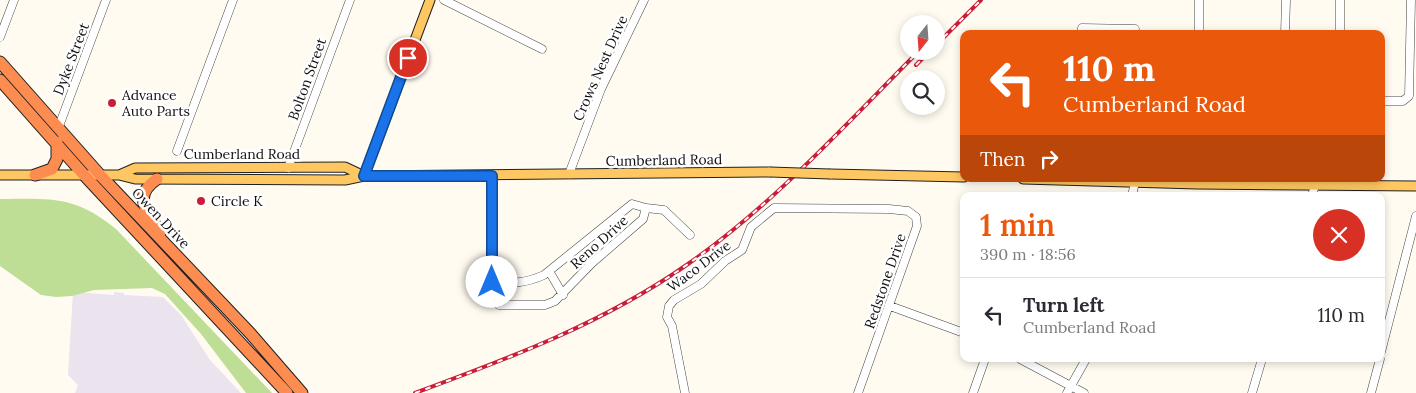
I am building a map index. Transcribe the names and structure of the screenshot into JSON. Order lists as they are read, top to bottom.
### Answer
{
  "streets": {
    "highway": ["Owen Drive"],
    "main road": ["Cumberland Road"],
    "street": [
      "Dyke Street",
      "Crows Nest Drive",
      "Bolton Street",
      "Reno Drive",
      "Waco Drive",
      "Redstone Drive"
    ]
  },
  "crossings": [
    ["Dyke Street", "Owen Drive"],
    ["Crows Nest Drive", "Cumberland Road"],
    ["Bolton Street", "Cumberland Road"],
    ["Cumberland Road", "Owen Drive"],
    ["Cumberland Road", "Reno Drive"],
    ["Waco Drive", "Redstone Drive"]
  ],
  "places": ["Advance Auto Parts", "Circle K"],
  "north": "bottom",
  "page": {
    "turn": ["110 m", "Cumberland Road"],
    "then": "Then",
    "heading": ["1 min", "390 m · 18:56"],
    "list": [
      {
        "name": "Turn left",
        "note": "Cumberland Road",
        "value": "110 m"
      }
    ]
  }
}
